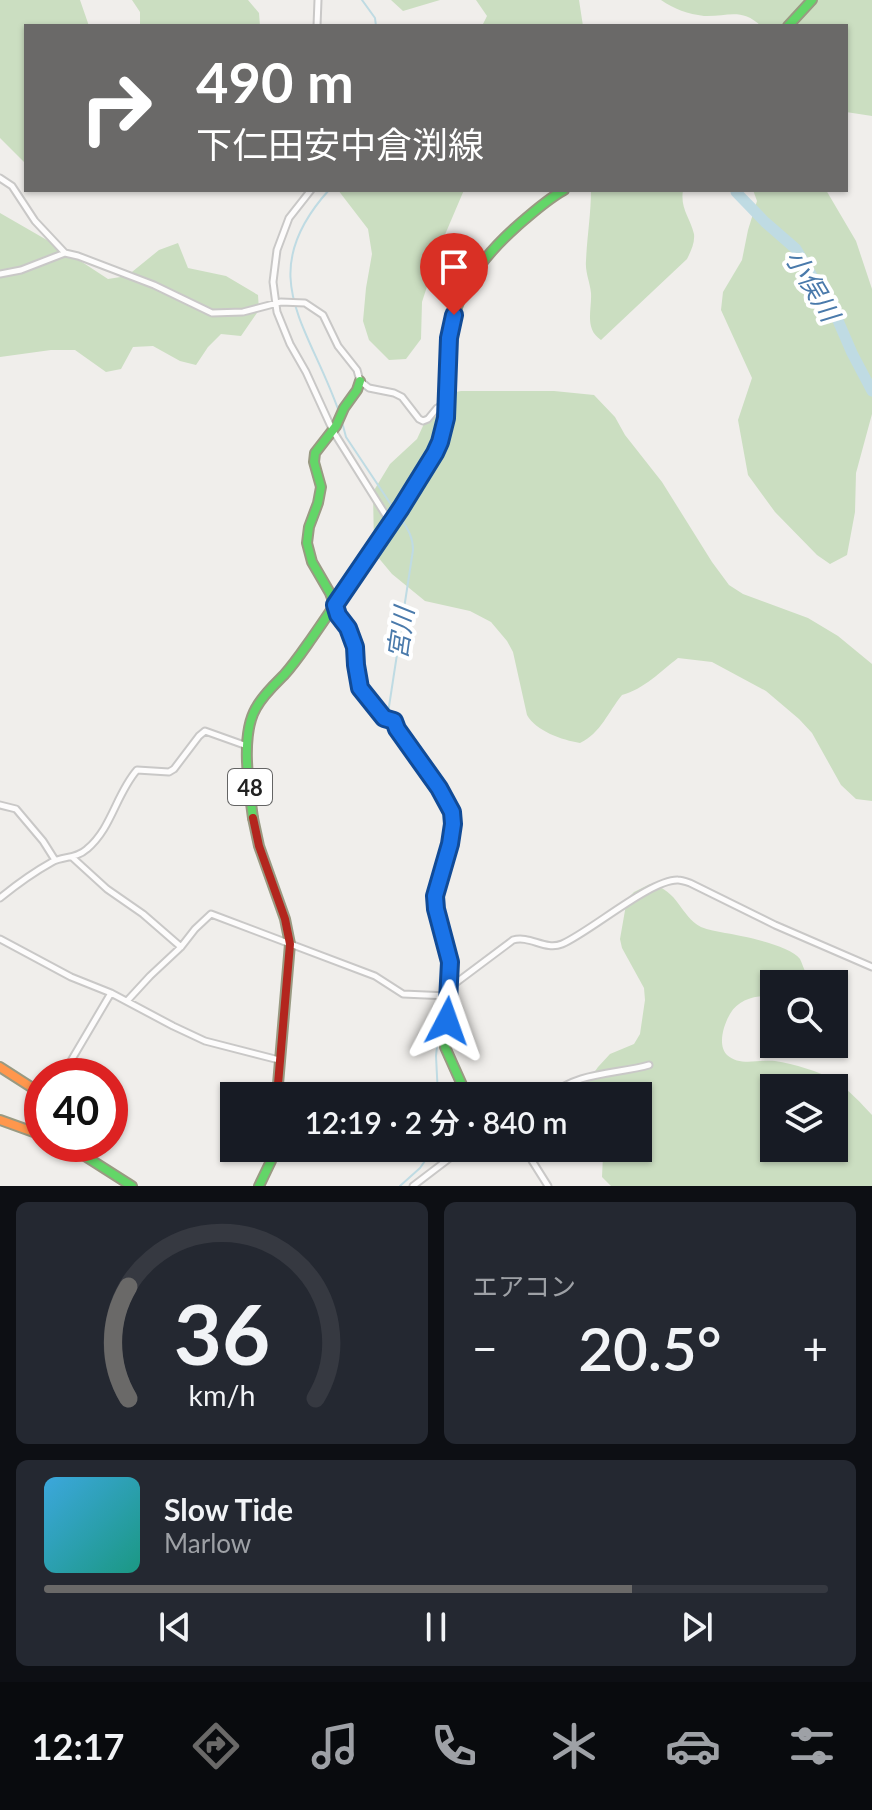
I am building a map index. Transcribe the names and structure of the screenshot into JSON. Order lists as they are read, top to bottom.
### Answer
{
  "streets": {
    "main road": ["48"]
  },
  "water": ["小俣川", "宮川"],
  "page": {
    "turn": ["490 m", "下仁田安中倉渕線"],
    "limit": "40",
    "trip": "12:19 · 2 分 · 840 m",
    "tile": "エアコン",
    "heat": ["−", "20.5°", "+"],
    "song": ["Slow Tide", "Marlow"],
    "tabs": "12:17",
    "gauge": ["36", "km/h"]
  }
}
